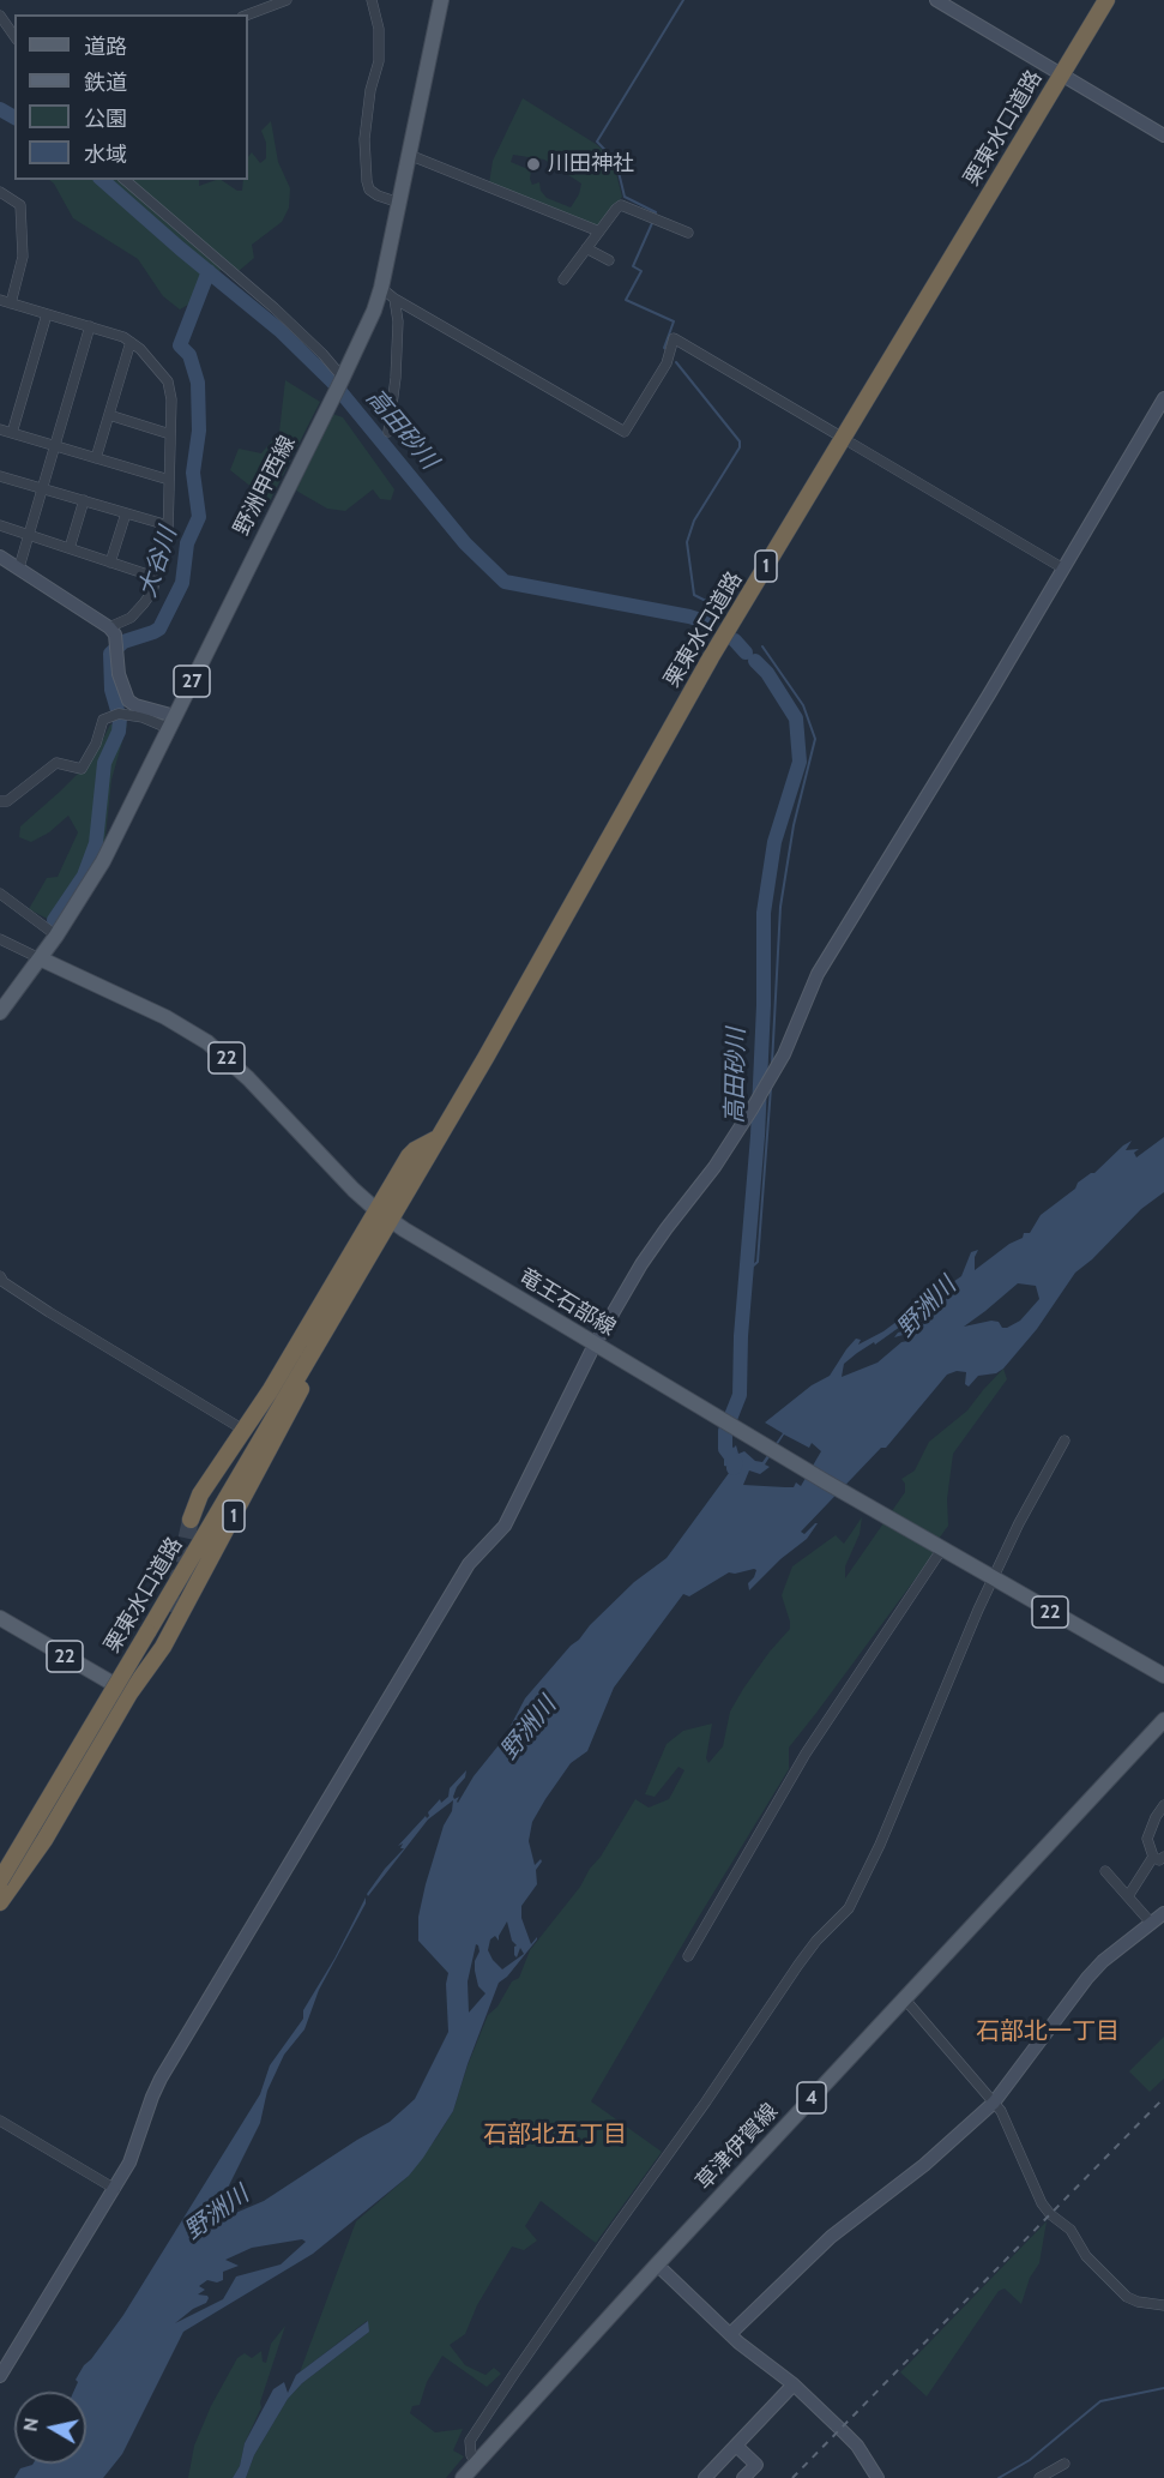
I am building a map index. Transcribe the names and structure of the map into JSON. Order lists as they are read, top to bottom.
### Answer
{
  "streets": {
    "highway": ["栗東水口道路", "1"],
    "main road": [
      "野洲甲西線",
      "27",
      "22",
      "竜王石部線",
      "4",
      "草津伊賀線"
    ]
  },
  "crossings": [
    ["栗東水口道路", "1"],
    ["栗東水口道路", "22"],
    ["栗東水口道路", "竜王石部線"],
    ["野洲甲西線", "竜王石部線"]
  ],
  "districts": ["石部北一丁目", "石部北五丁目"],
  "water": ["高田砂川", "大谷川", "野洲川"],
  "places": ["川田神社"],
  "legend": [
    "道路",
    "鉄道",
    "公園",
    "水域"
  ],
  "north": "left"
}
